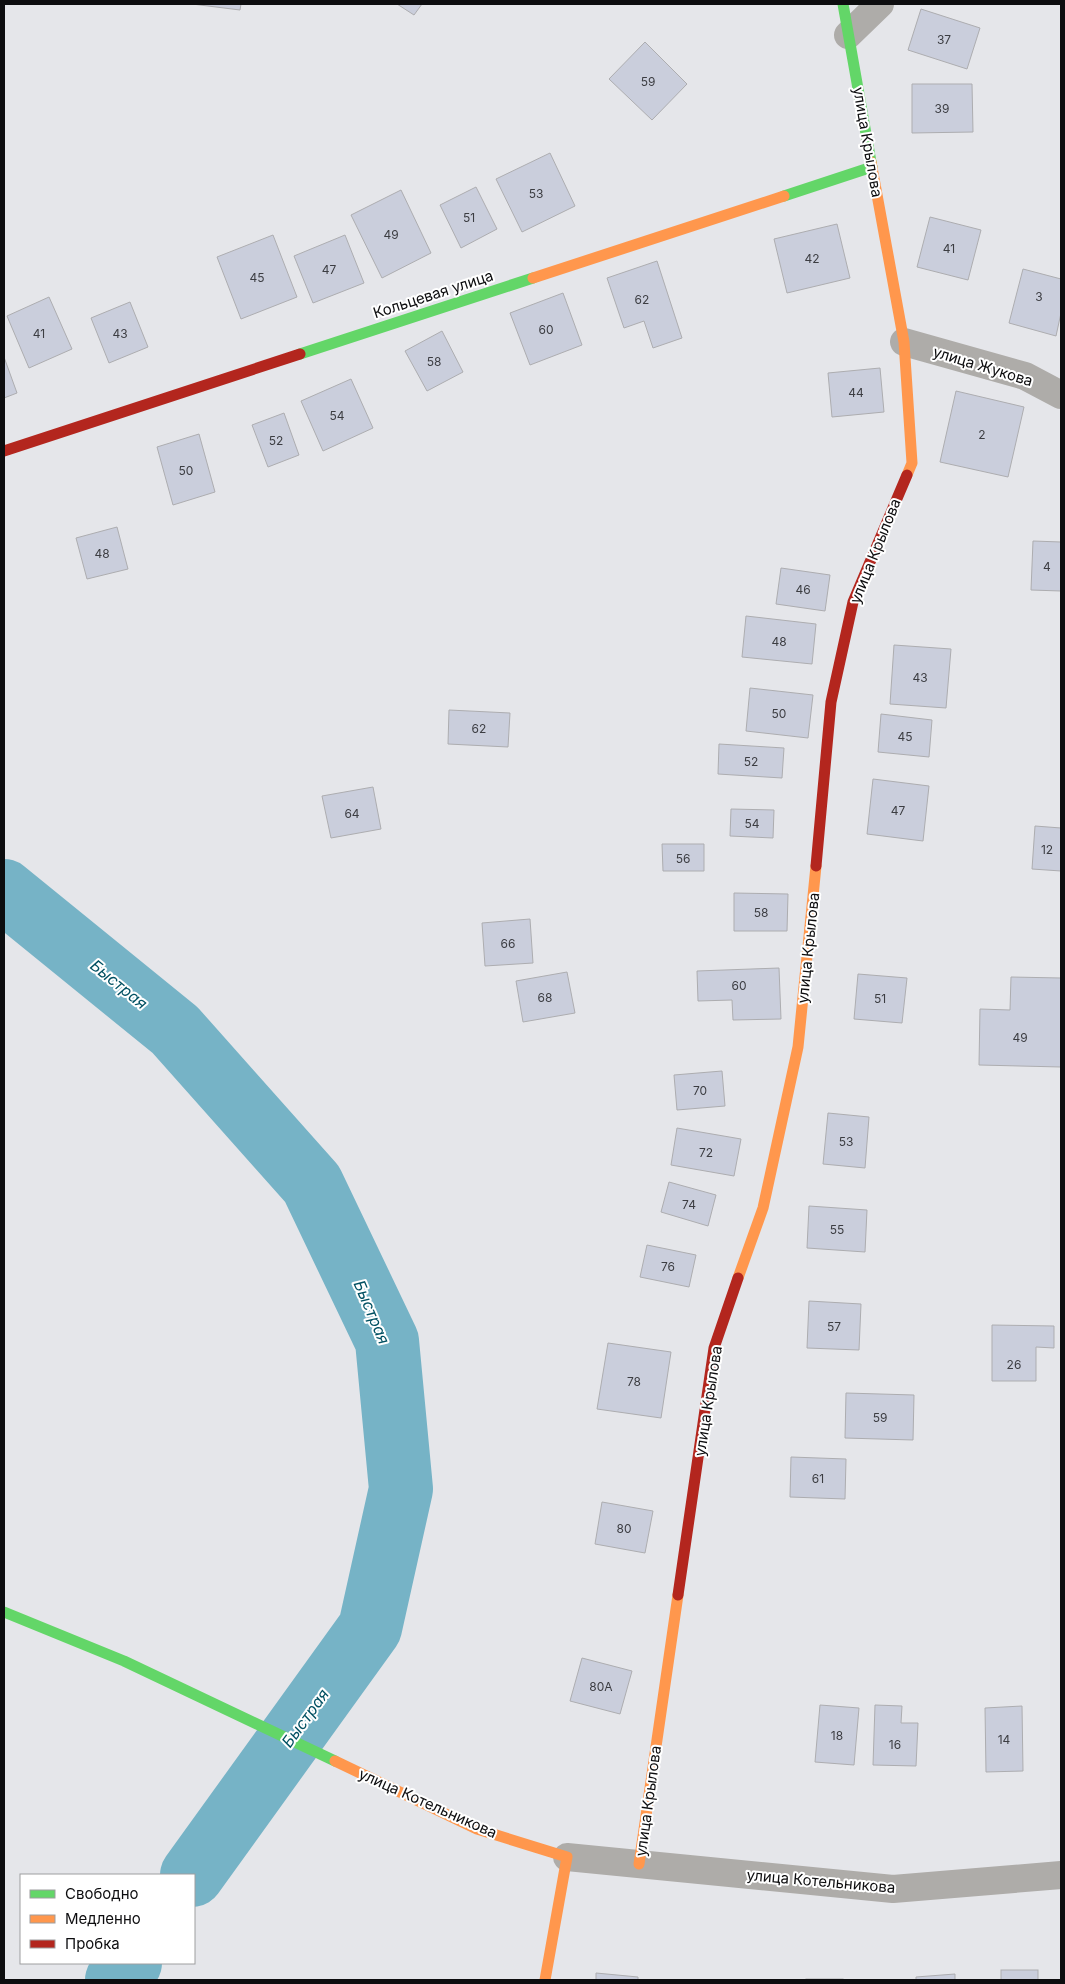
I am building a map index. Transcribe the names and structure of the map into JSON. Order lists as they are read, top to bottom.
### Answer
{
  "streets": {
    "street": [
      "улица Крылова",
      "Кольцевая улица",
      "улица Жукова",
      "улица Котельникова"
    ]
  },
  "crossings": [
    ["улица Крылова", "Кольцевая улица"],
    ["улица Крылова", "улица Жукова"],
    ["улица Крылова", "улица Котельникова"]
  ],
  "water": ["Быстрая"],
  "house_numbers": [
    "37",
    "59",
    "39",
    "53",
    "51",
    "49",
    "41",
    "42",
    "47",
    "45",
    "3",
    "62",
    "60",
    "41",
    "43",
    "58",
    "44",
    "54",
    "2",
    "52",
    "50",
    "48",
    "4",
    "46",
    "48",
    "43",
    "50",
    "62",
    "45",
    "52",
    "47",
    "64",
    "54",
    "12",
    "56",
    "58",
    "66",
    "60",
    "68",
    "51",
    "49",
    "70",
    "53",
    "72",
    "74",
    "55",
    "76",
    "57",
    "26",
    "78",
    "59",
    "61",
    "80",
    "80А",
    "18",
    "14",
    "16"
  ],
  "legend": ["Свободно", "Медленно", "Пробка"]
}
